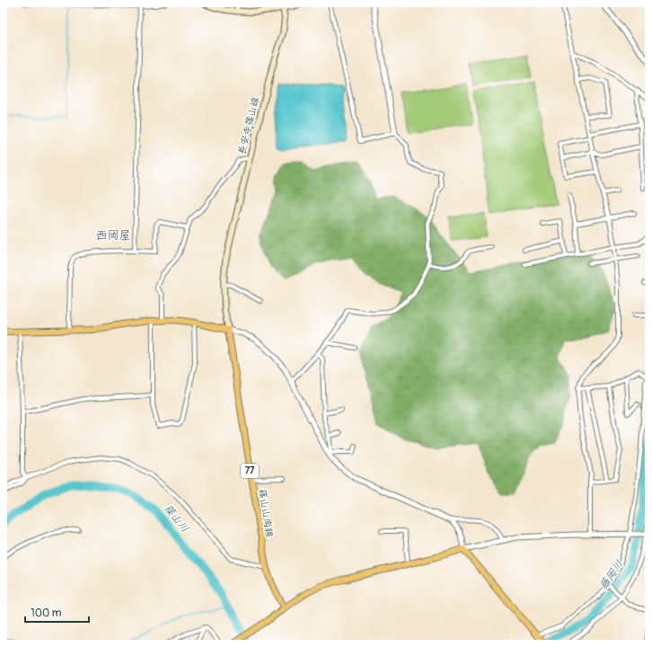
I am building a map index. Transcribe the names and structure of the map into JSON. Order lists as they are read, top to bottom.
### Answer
{
  "streets": {
    "main road": ["長安寺篠山線", "77", "篠山山南線"]
  },
  "crossings": [
    ["長安寺篠山線", "篠山山南線"]
  ],
  "districts": ["西岡屋"],
  "water": ["篠山川", "藤岡川"],
  "scale_bar": "100 m"
}
